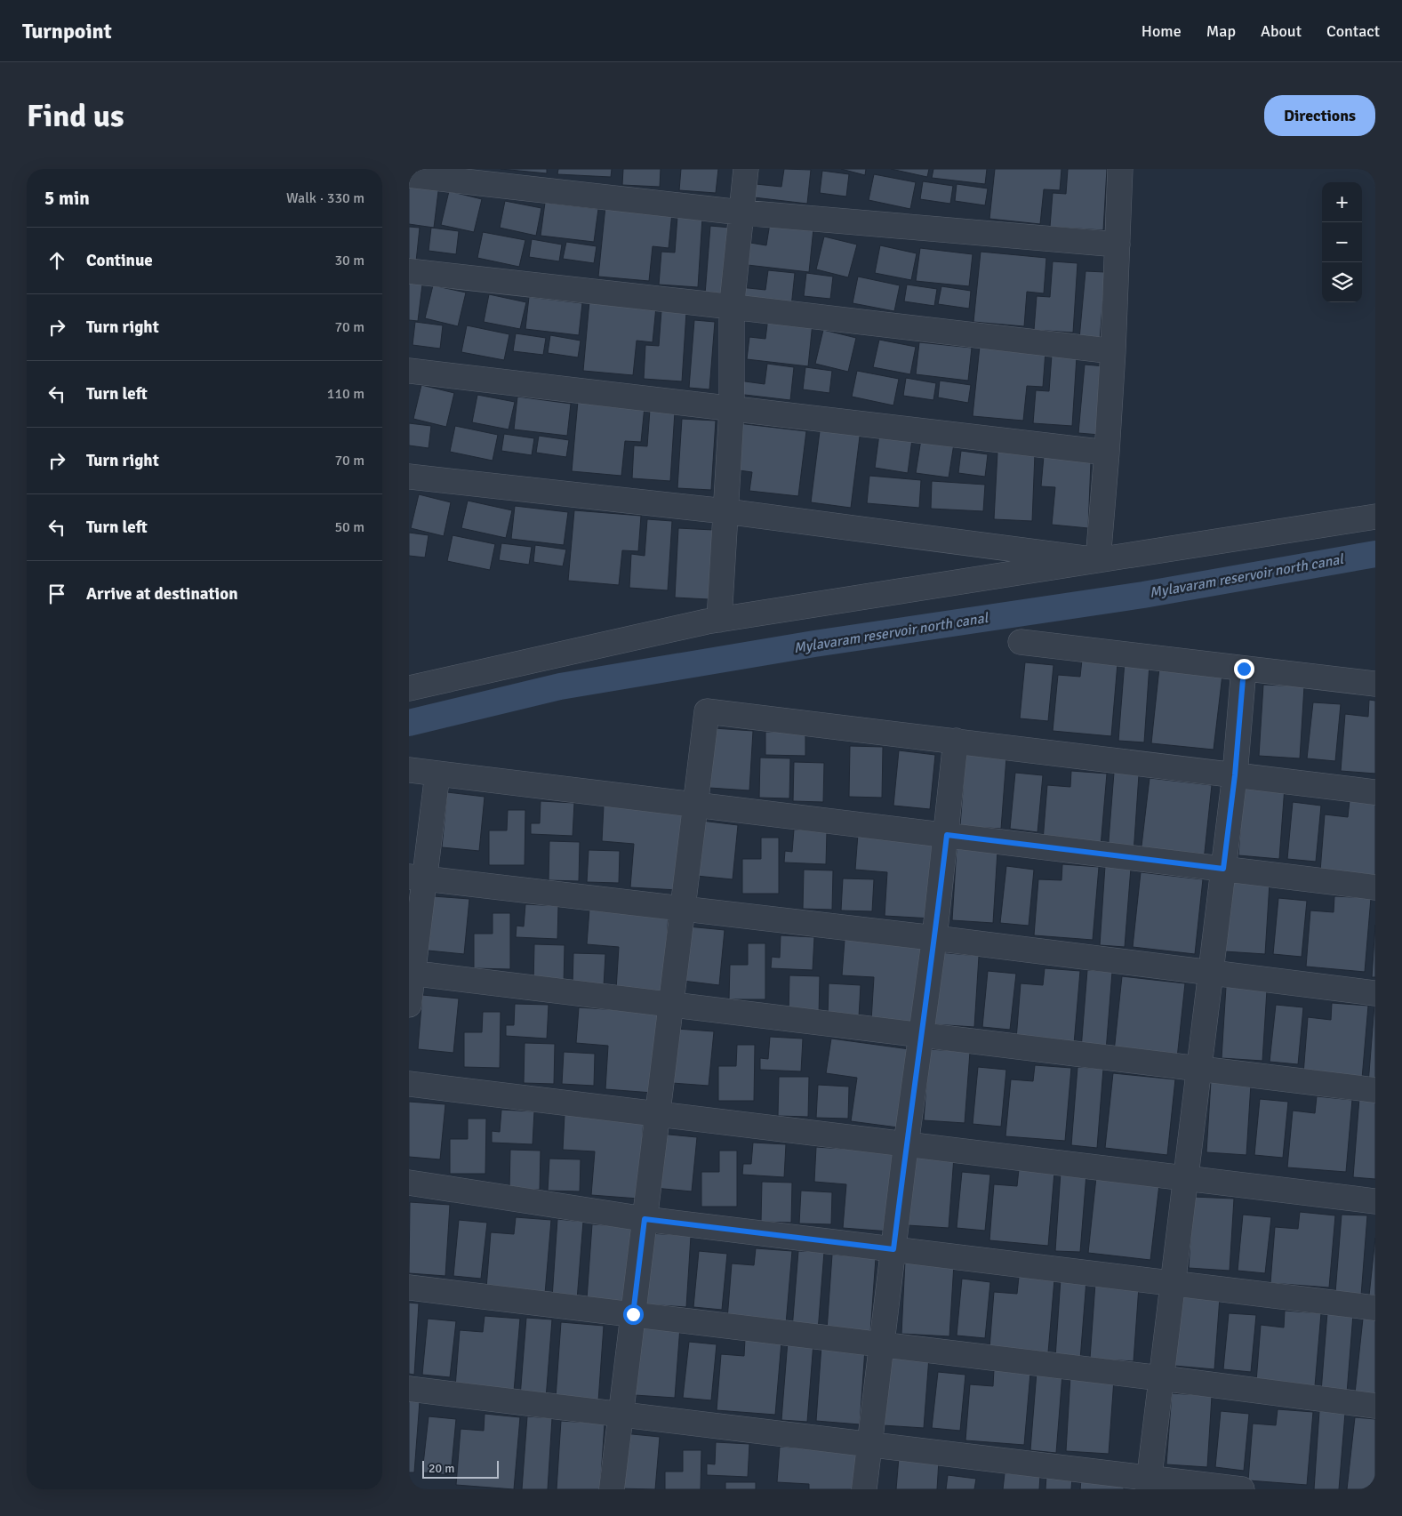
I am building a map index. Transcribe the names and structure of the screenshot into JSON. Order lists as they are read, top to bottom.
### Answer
{
  "water": ["Mylavaram reservoir north canal"],
  "scale_bar": "20 m",
  "page": {
    "header": "Turnpoint",
    "nav": [
      "Home",
      "Map",
      "About",
      "Contact"
    ],
    "buttons": "Directions",
    "title": "Find us",
    "heading": ["5 min", "Walk · 330 m"],
    "map_buttons": ["+", "−"],
    "list": [
      ["Continue", "30 m"],
      ["Turn right", "70 m"],
      ["Turn left", "110 m"],
      ["Turn right", "70 m"],
      ["Turn left", "50 m"],
      "Arrive at destination"
    ],
    "scale": "20 m"
  }
}
